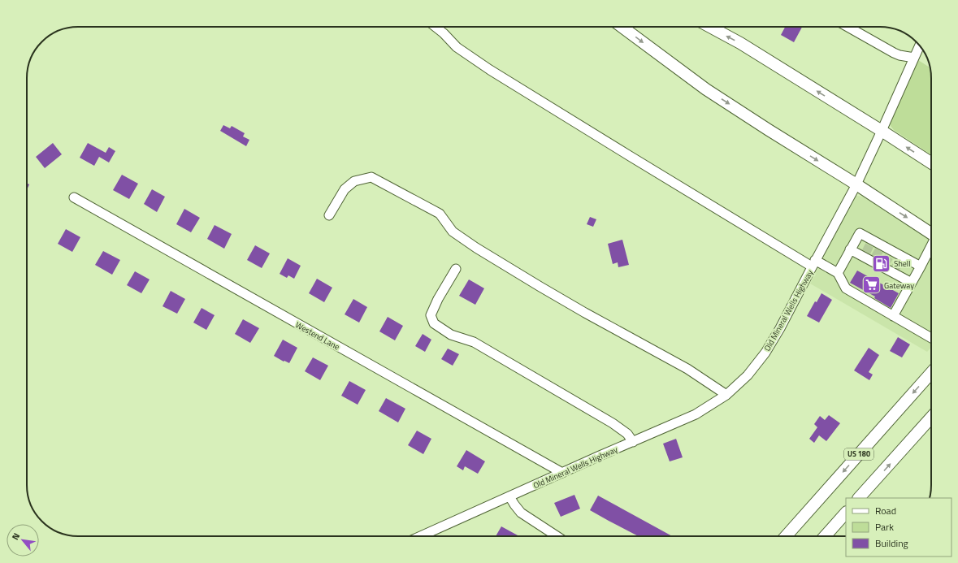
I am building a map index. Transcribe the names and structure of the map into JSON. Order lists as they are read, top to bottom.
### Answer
{
  "streets": {
    "main road": ["US 180"],
    "street": ["Old Mineral Wells Highway", "Westend Lane"]
  },
  "crossings": [
    ["Old Mineral Wells Highway", "Westend Lane"]
  ],
  "places": {
    "fuel station": ["Shell"],
    "supermarket": ["Gateway"]
  },
  "legend": ["Road", "Park", "Building"],
  "north": "top left"
}
